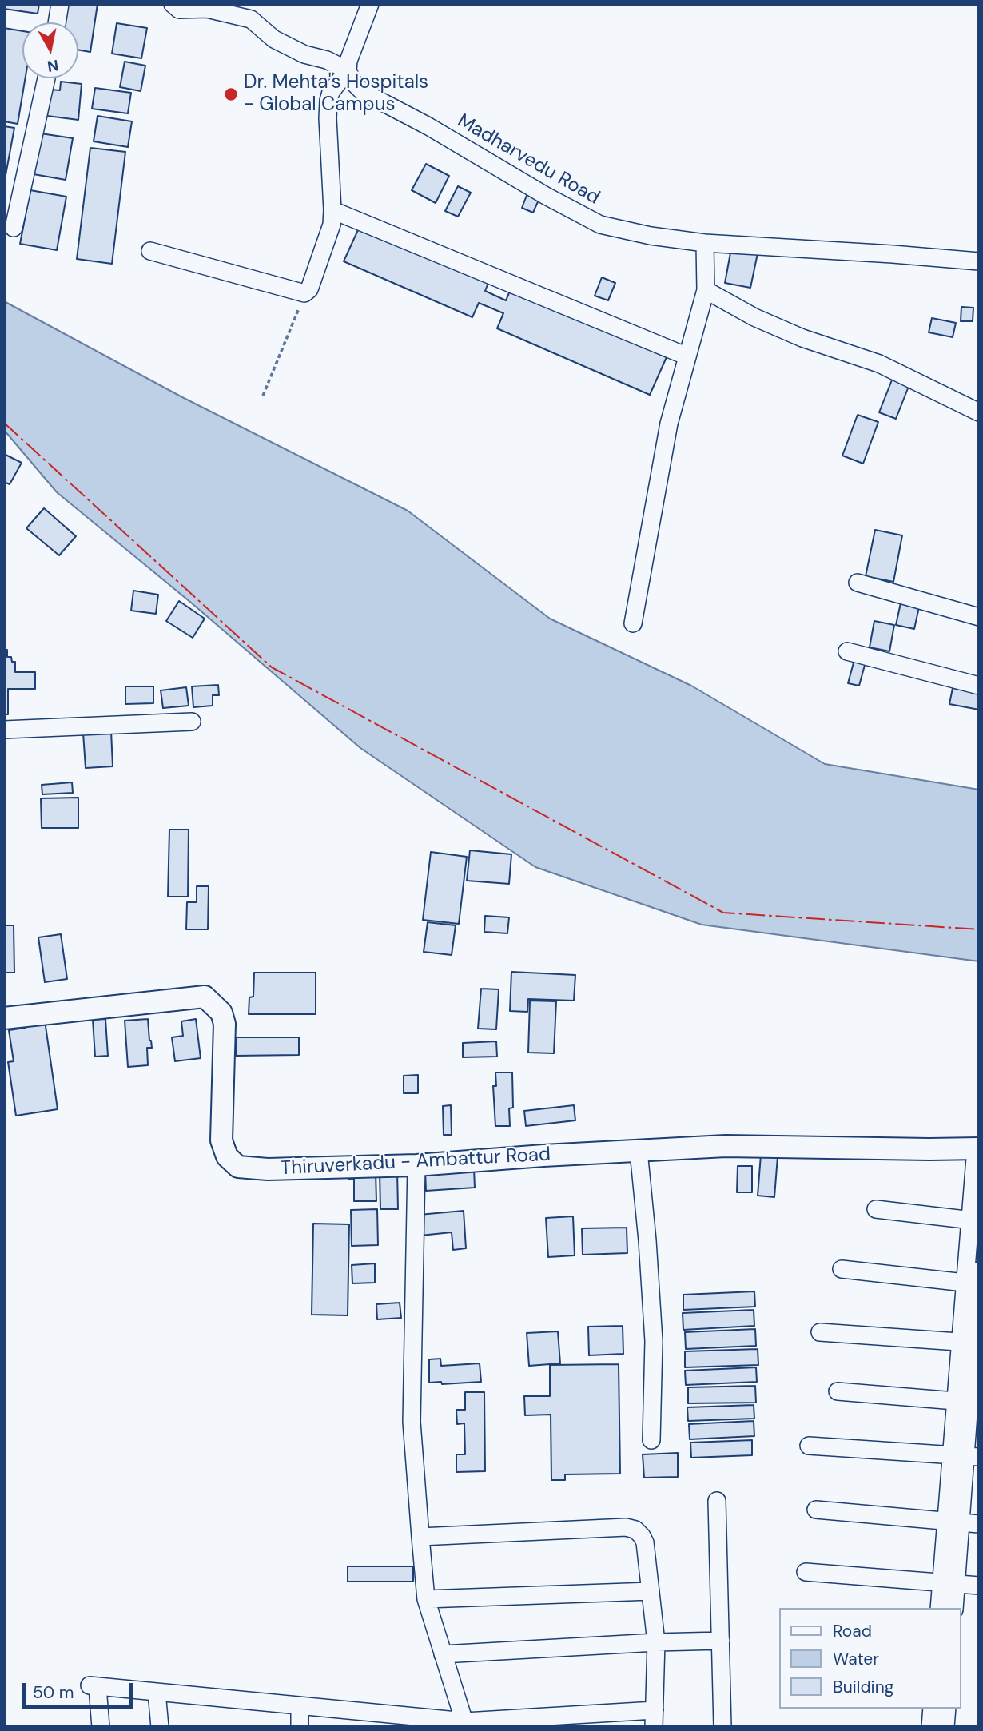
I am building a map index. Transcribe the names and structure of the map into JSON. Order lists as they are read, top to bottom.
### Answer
{
  "streets": {
    "main road": ["Thiruverkadu - Ambattur Road"],
    "street": ["Madharvedu Road"]
  },
  "places": ["Dr. Mehta's Hospitals - Global Campus"],
  "legend": ["Road", "Water", "Building"],
  "scale_bar": "50 m",
  "north": "bottom"
}
